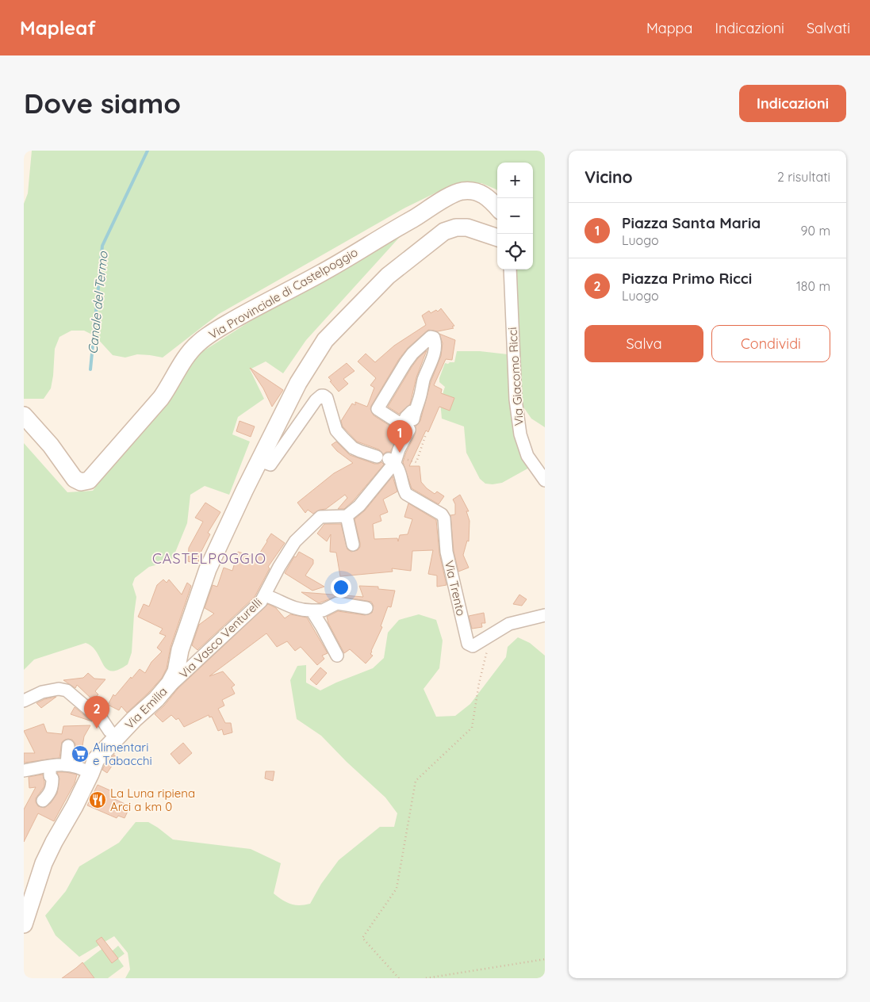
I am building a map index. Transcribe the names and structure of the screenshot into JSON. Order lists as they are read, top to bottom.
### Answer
{
  "streets": {
    "main road": ["Via Provinciale di Castelpoggio", "Via Emilia"],
    "street": ["Via Giacomo Ricci", "Via Trento", "Via Vasco Venturelli"]
  },
  "crossings": [
    ["Via Vasco Venturelli", "Via Emilia"]
  ],
  "districts": ["CASTELPOGGIO"],
  "water": ["Canale del Termo"],
  "places": {
    "supermarket": ["Alimentari e Tabacchi"],
    "restaurant": ["La Luna ripiena Arci a km 0"]
  },
  "page": {
    "header": "Mapleaf",
    "nav": ["Mappa", "Indicazioni", "Salvati"],
    "buttons": [
      "Indicazioni",
      ["Salva", "Condividi"]
    ],
    "title": "Dove siamo",
    "heading": ["Vicino", "2 risultati"],
    "map_buttons": ["+", "−"],
    "list": [
      {
        "mark": "1",
        "name": "Piazza Santa Maria",
        "note": "Luogo",
        "value": "90 m"
      },
      {
        "mark": "2",
        "name": "Piazza Primo Ricci",
        "note": "Luogo",
        "value": "180 m"
      }
    ],
    "pins": ["1", "2"]
  }
}
